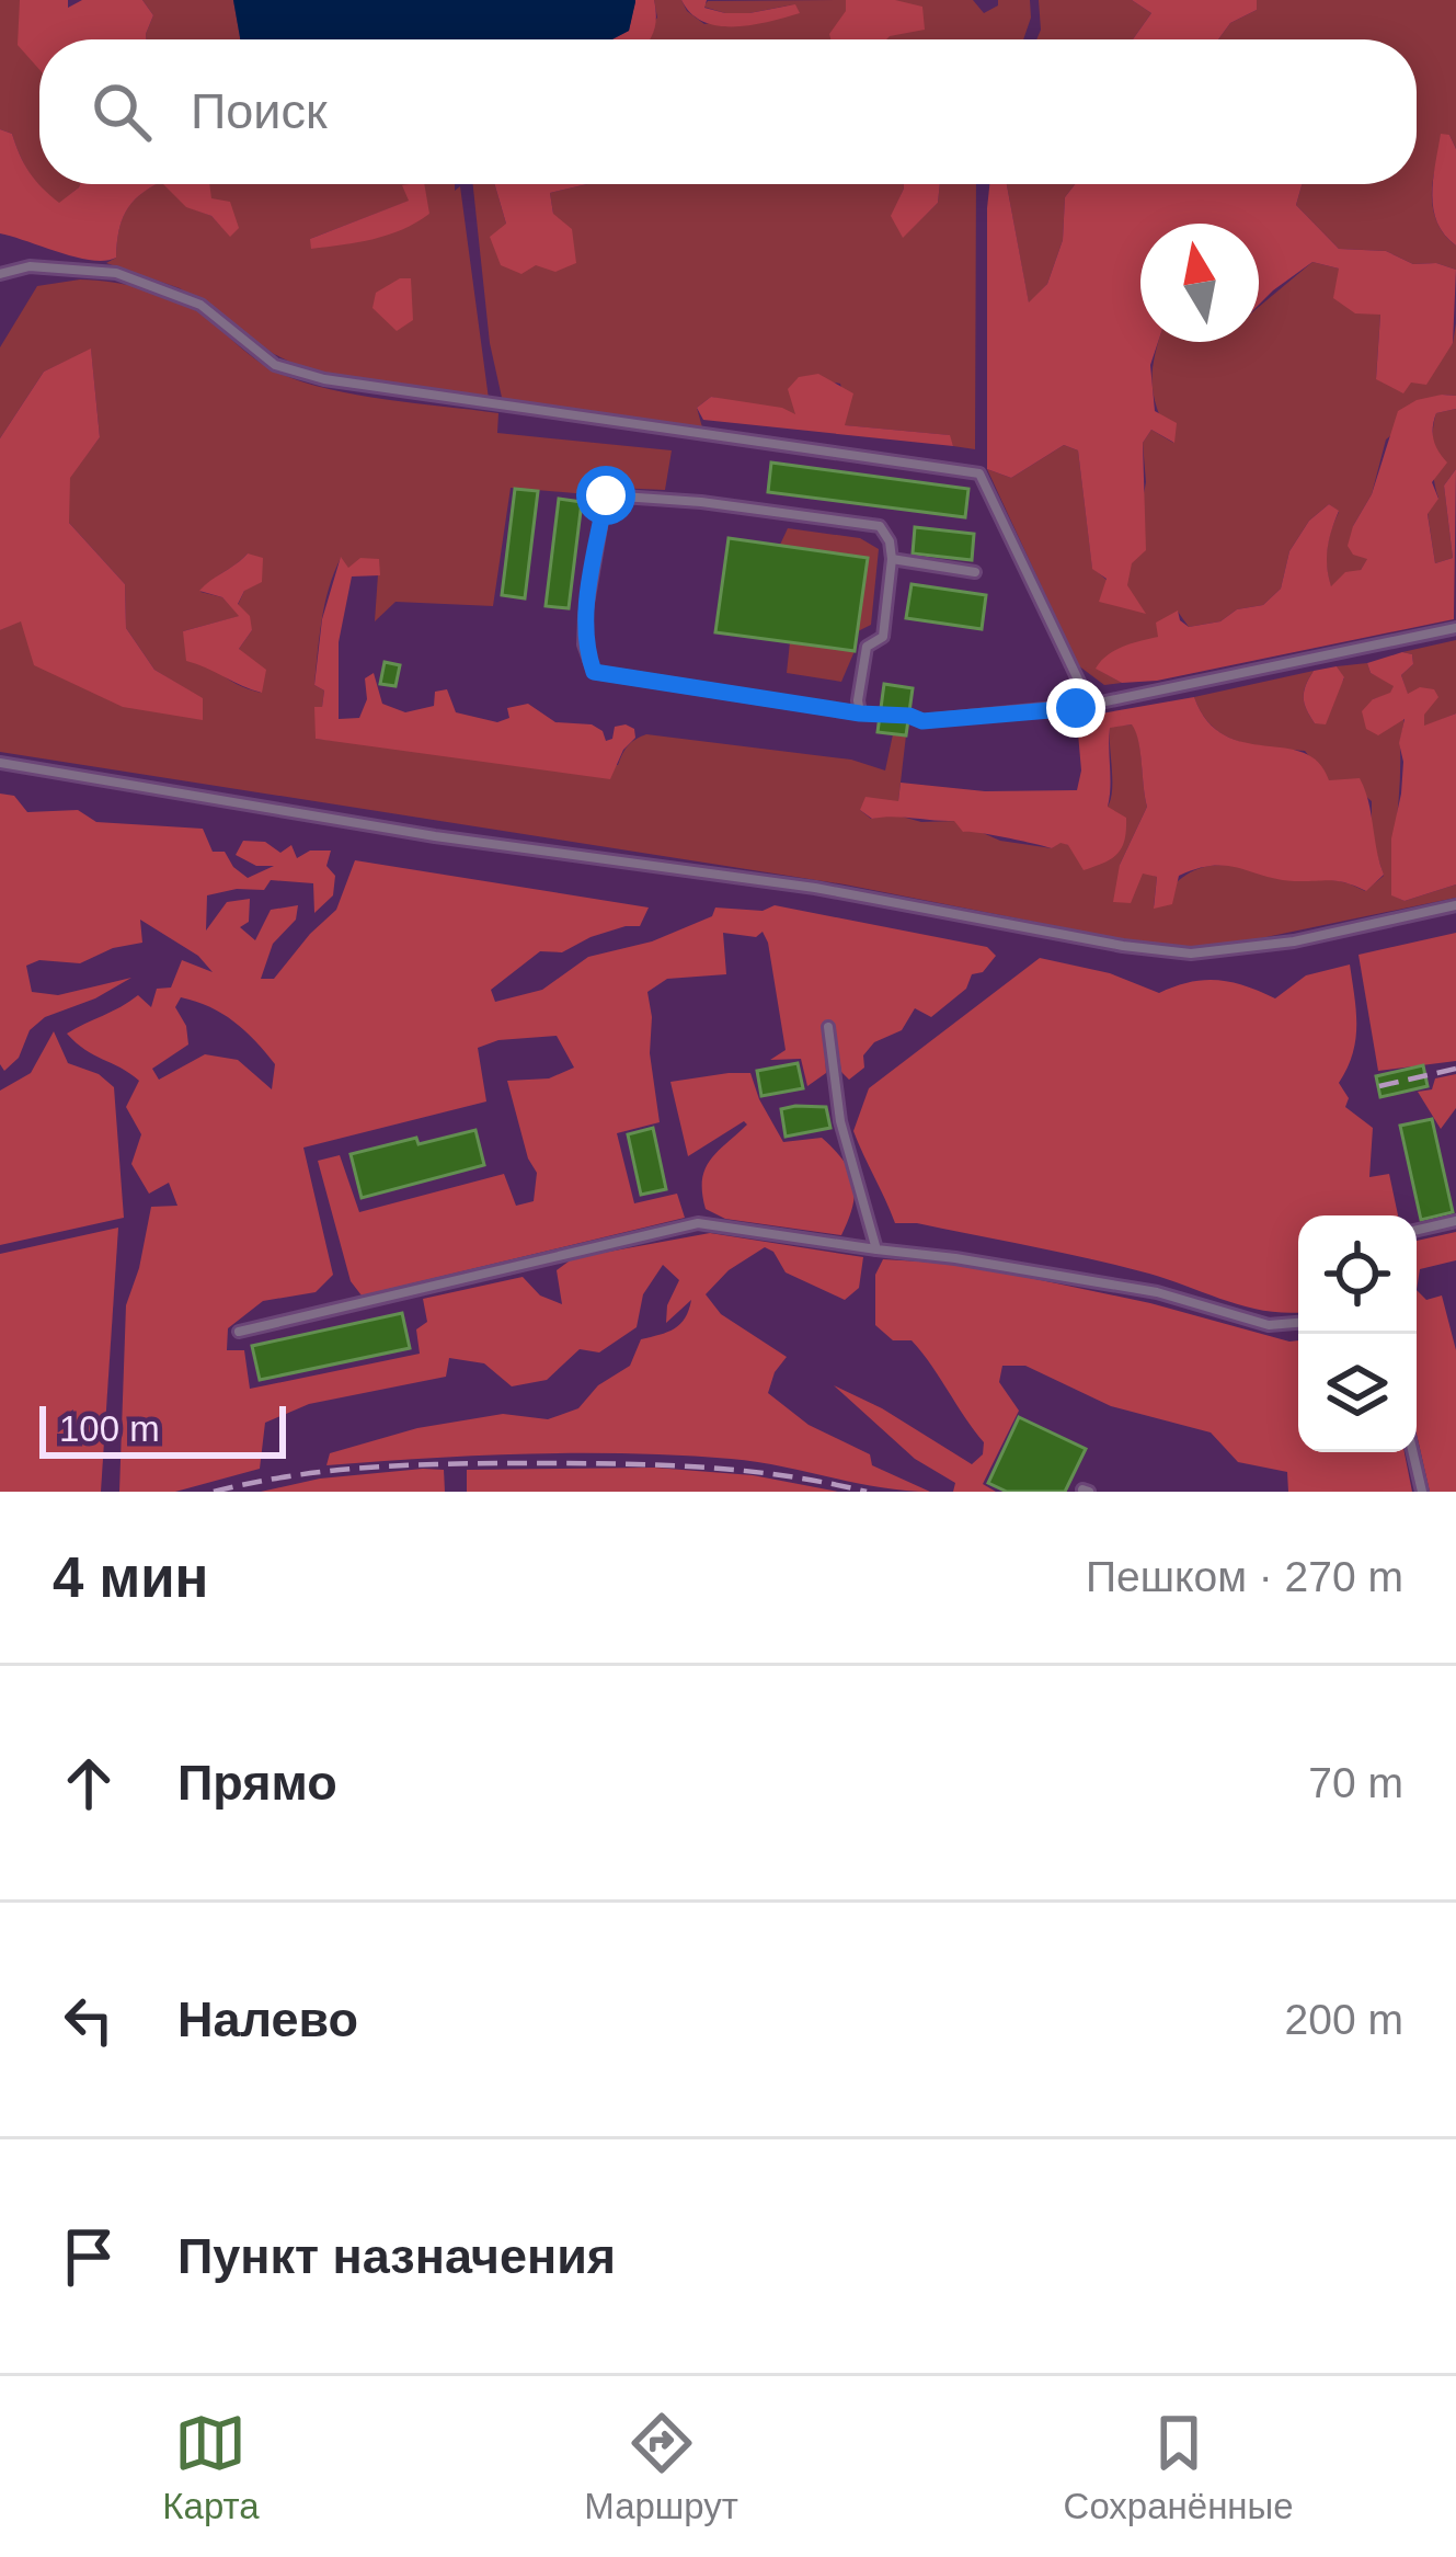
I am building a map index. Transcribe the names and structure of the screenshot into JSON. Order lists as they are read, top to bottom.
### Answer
{
  "scale_bar": "100 m",
  "north": "top",
  "page": {
    "search": "Поиск",
    "scale": "100 m",
    "heading": ["4 мин", "Пешком · 270 m"],
    "list": [
      ["Прямо", "70 m"],
      ["Налево", "200 m"],
      "Пункт назначения"
    ],
    "nav": ["Карта", "Маршрут", "Сохранённые"]
  }
}
